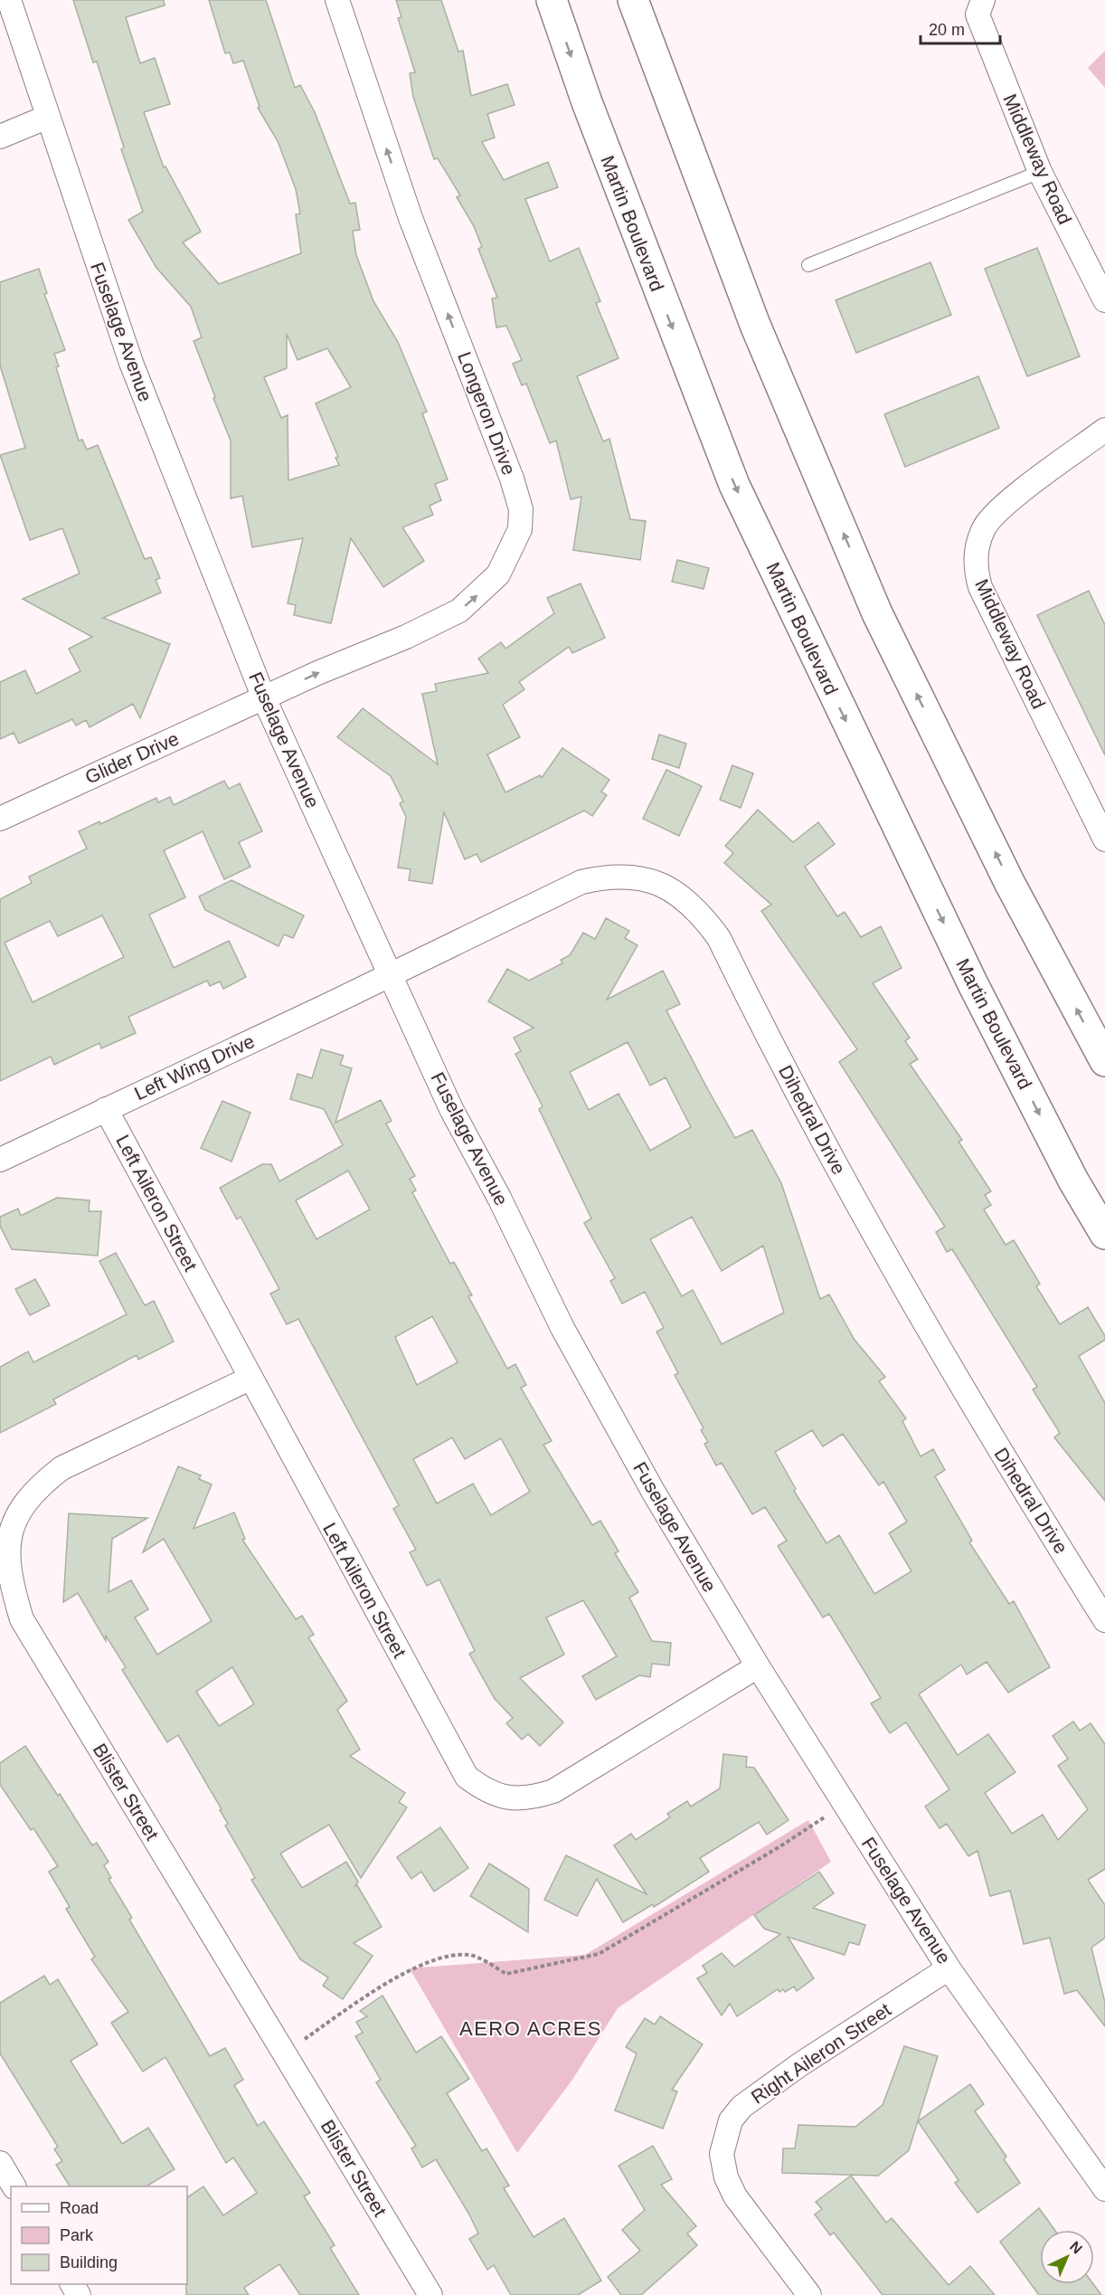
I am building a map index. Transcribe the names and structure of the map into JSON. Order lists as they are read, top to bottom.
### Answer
{
  "streets": {
    "main road": ["Martin Boulevard"],
    "street": [
      "Middleway Road",
      "Fuselage Avenue",
      "Longeron Drive",
      "Glider Drive",
      "Left Wing Drive",
      "Dihedral Drive",
      "Left Aileron Street",
      "Blister Street",
      "Right Aileron Street"
    ]
  },
  "crossings": [
    ["Fuselage Avenue", "Longeron Drive"],
    ["Fuselage Avenue", "Glider Drive"],
    ["Fuselage Avenue", "Left Wing Drive"],
    ["Fuselage Avenue", "Dihedral Drive"],
    ["Fuselage Avenue", "Left Aileron Street"],
    ["Fuselage Avenue", "Right Aileron Street"],
    ["Longeron Drive", "Glider Drive"],
    ["Left Wing Drive", "Dihedral Drive"],
    ["Left Wing Drive", "Left Aileron Street"],
    ["Left Aileron Street", "Blister Street"]
  ],
  "districts": ["AERO ACRES"],
  "legend": ["Road", "Park", "Building"],
  "scale_bar": "20 m",
  "north": "top right"
}
